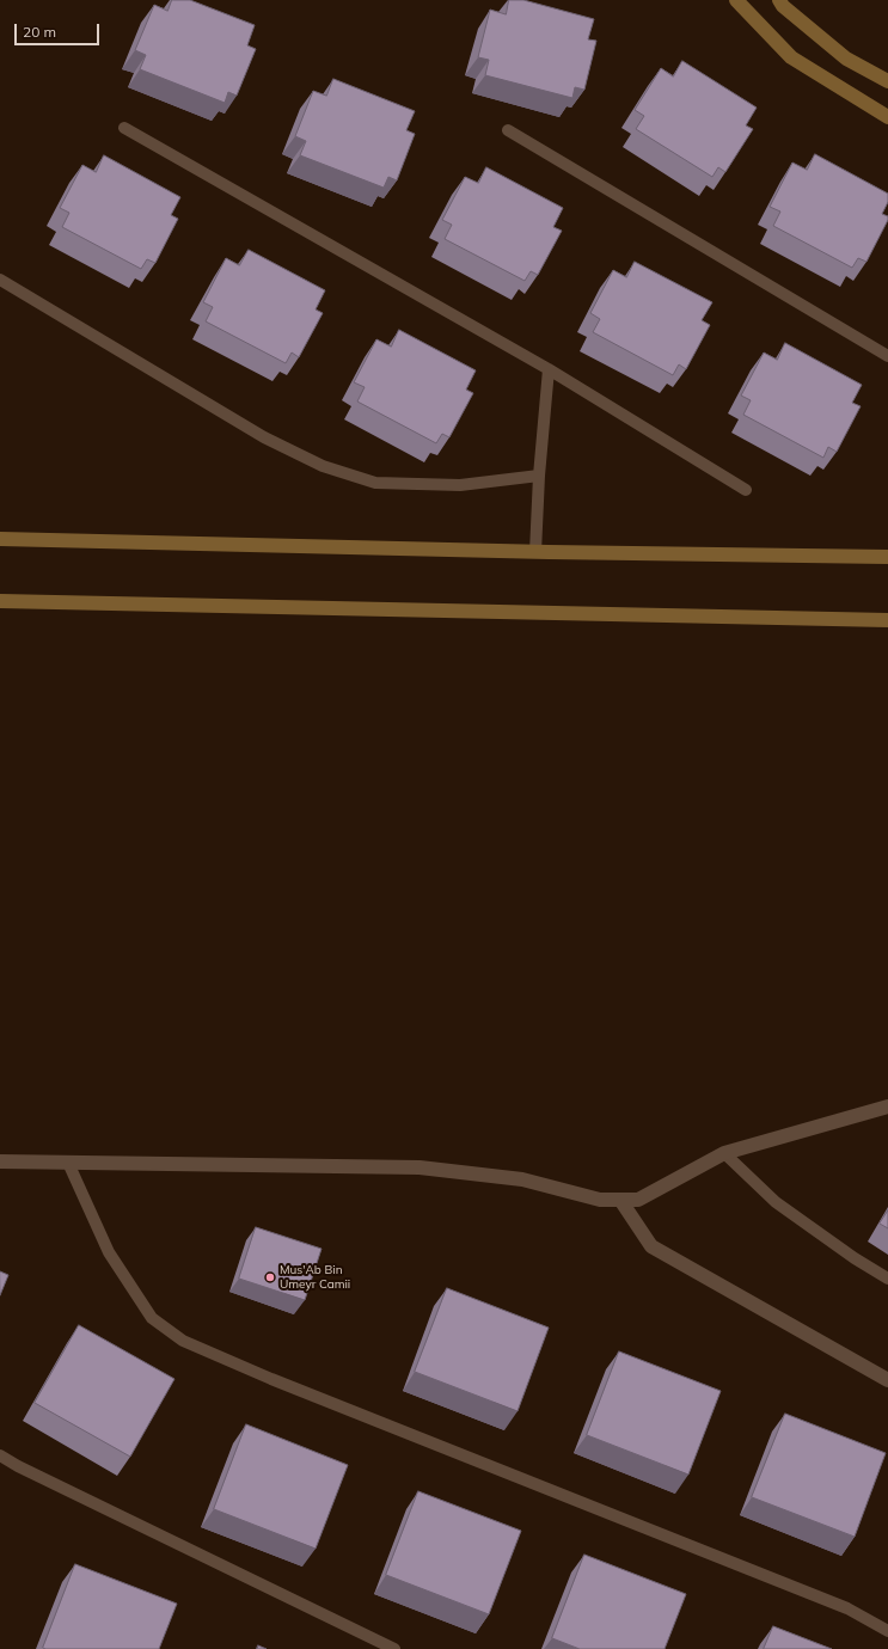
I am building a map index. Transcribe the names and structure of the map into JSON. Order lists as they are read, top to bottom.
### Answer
{
  "places": ["Mus'Ab Bin Umeyr Camii"],
  "scale_bar": "20 m"
}
